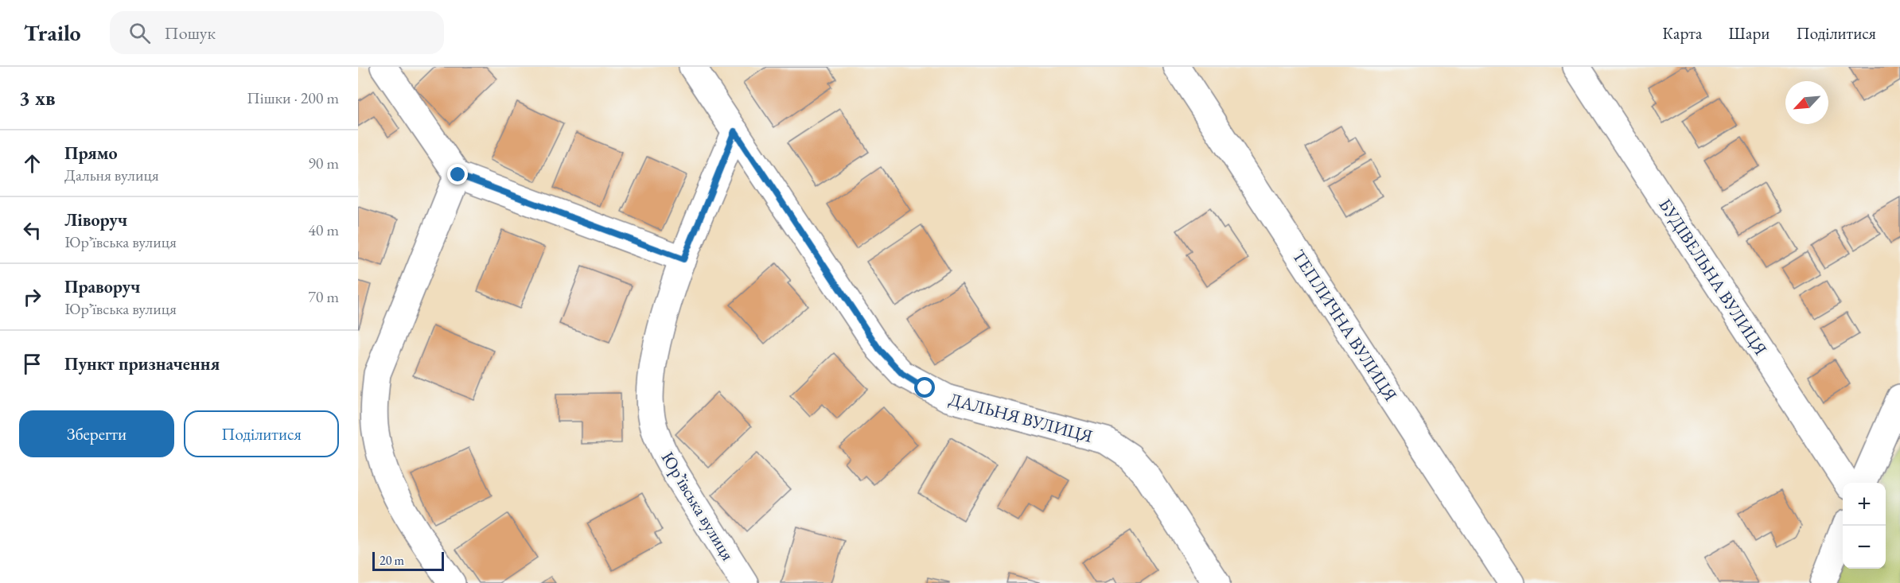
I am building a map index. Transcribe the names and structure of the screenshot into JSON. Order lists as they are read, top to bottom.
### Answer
{
  "streets": {
    "street": [
      "БУДІВЕЛЬНА ВУЛИЦЯ",
      "ТЕПЛИЧНА ВУЛИЦЯ",
      "ДАЛЬНЯ ВУЛИЦЯ",
      "Юрʼївська вулиця"
    ]
  },
  "crossings": [
    ["ДАЛЬНЯ ВУЛИЦЯ", "Юрʼївська вулиця"]
  ],
  "scale_bar": "20 m",
  "north": "bottom left",
  "page": {
    "header": "Trailo",
    "search": "Пошук",
    "nav": ["Карта", "Шари", "Поділитися"],
    "heading": ["3 хв", "Пішки · 200 m"],
    "list": [
      ["Прямо", "Дальня вулиця", "90 m"],
      ["Ліворуч", "Юрʼївська вулиця", "40 m"],
      ["Праворуч", "Юрʼївська вулиця", "70 m"],
      "Пункт призначення"
    ],
    "buttons": ["Зберегти", "Поділитися"],
    "map_buttons": ["+", "−"],
    "scale": "20 m"
  }
}
